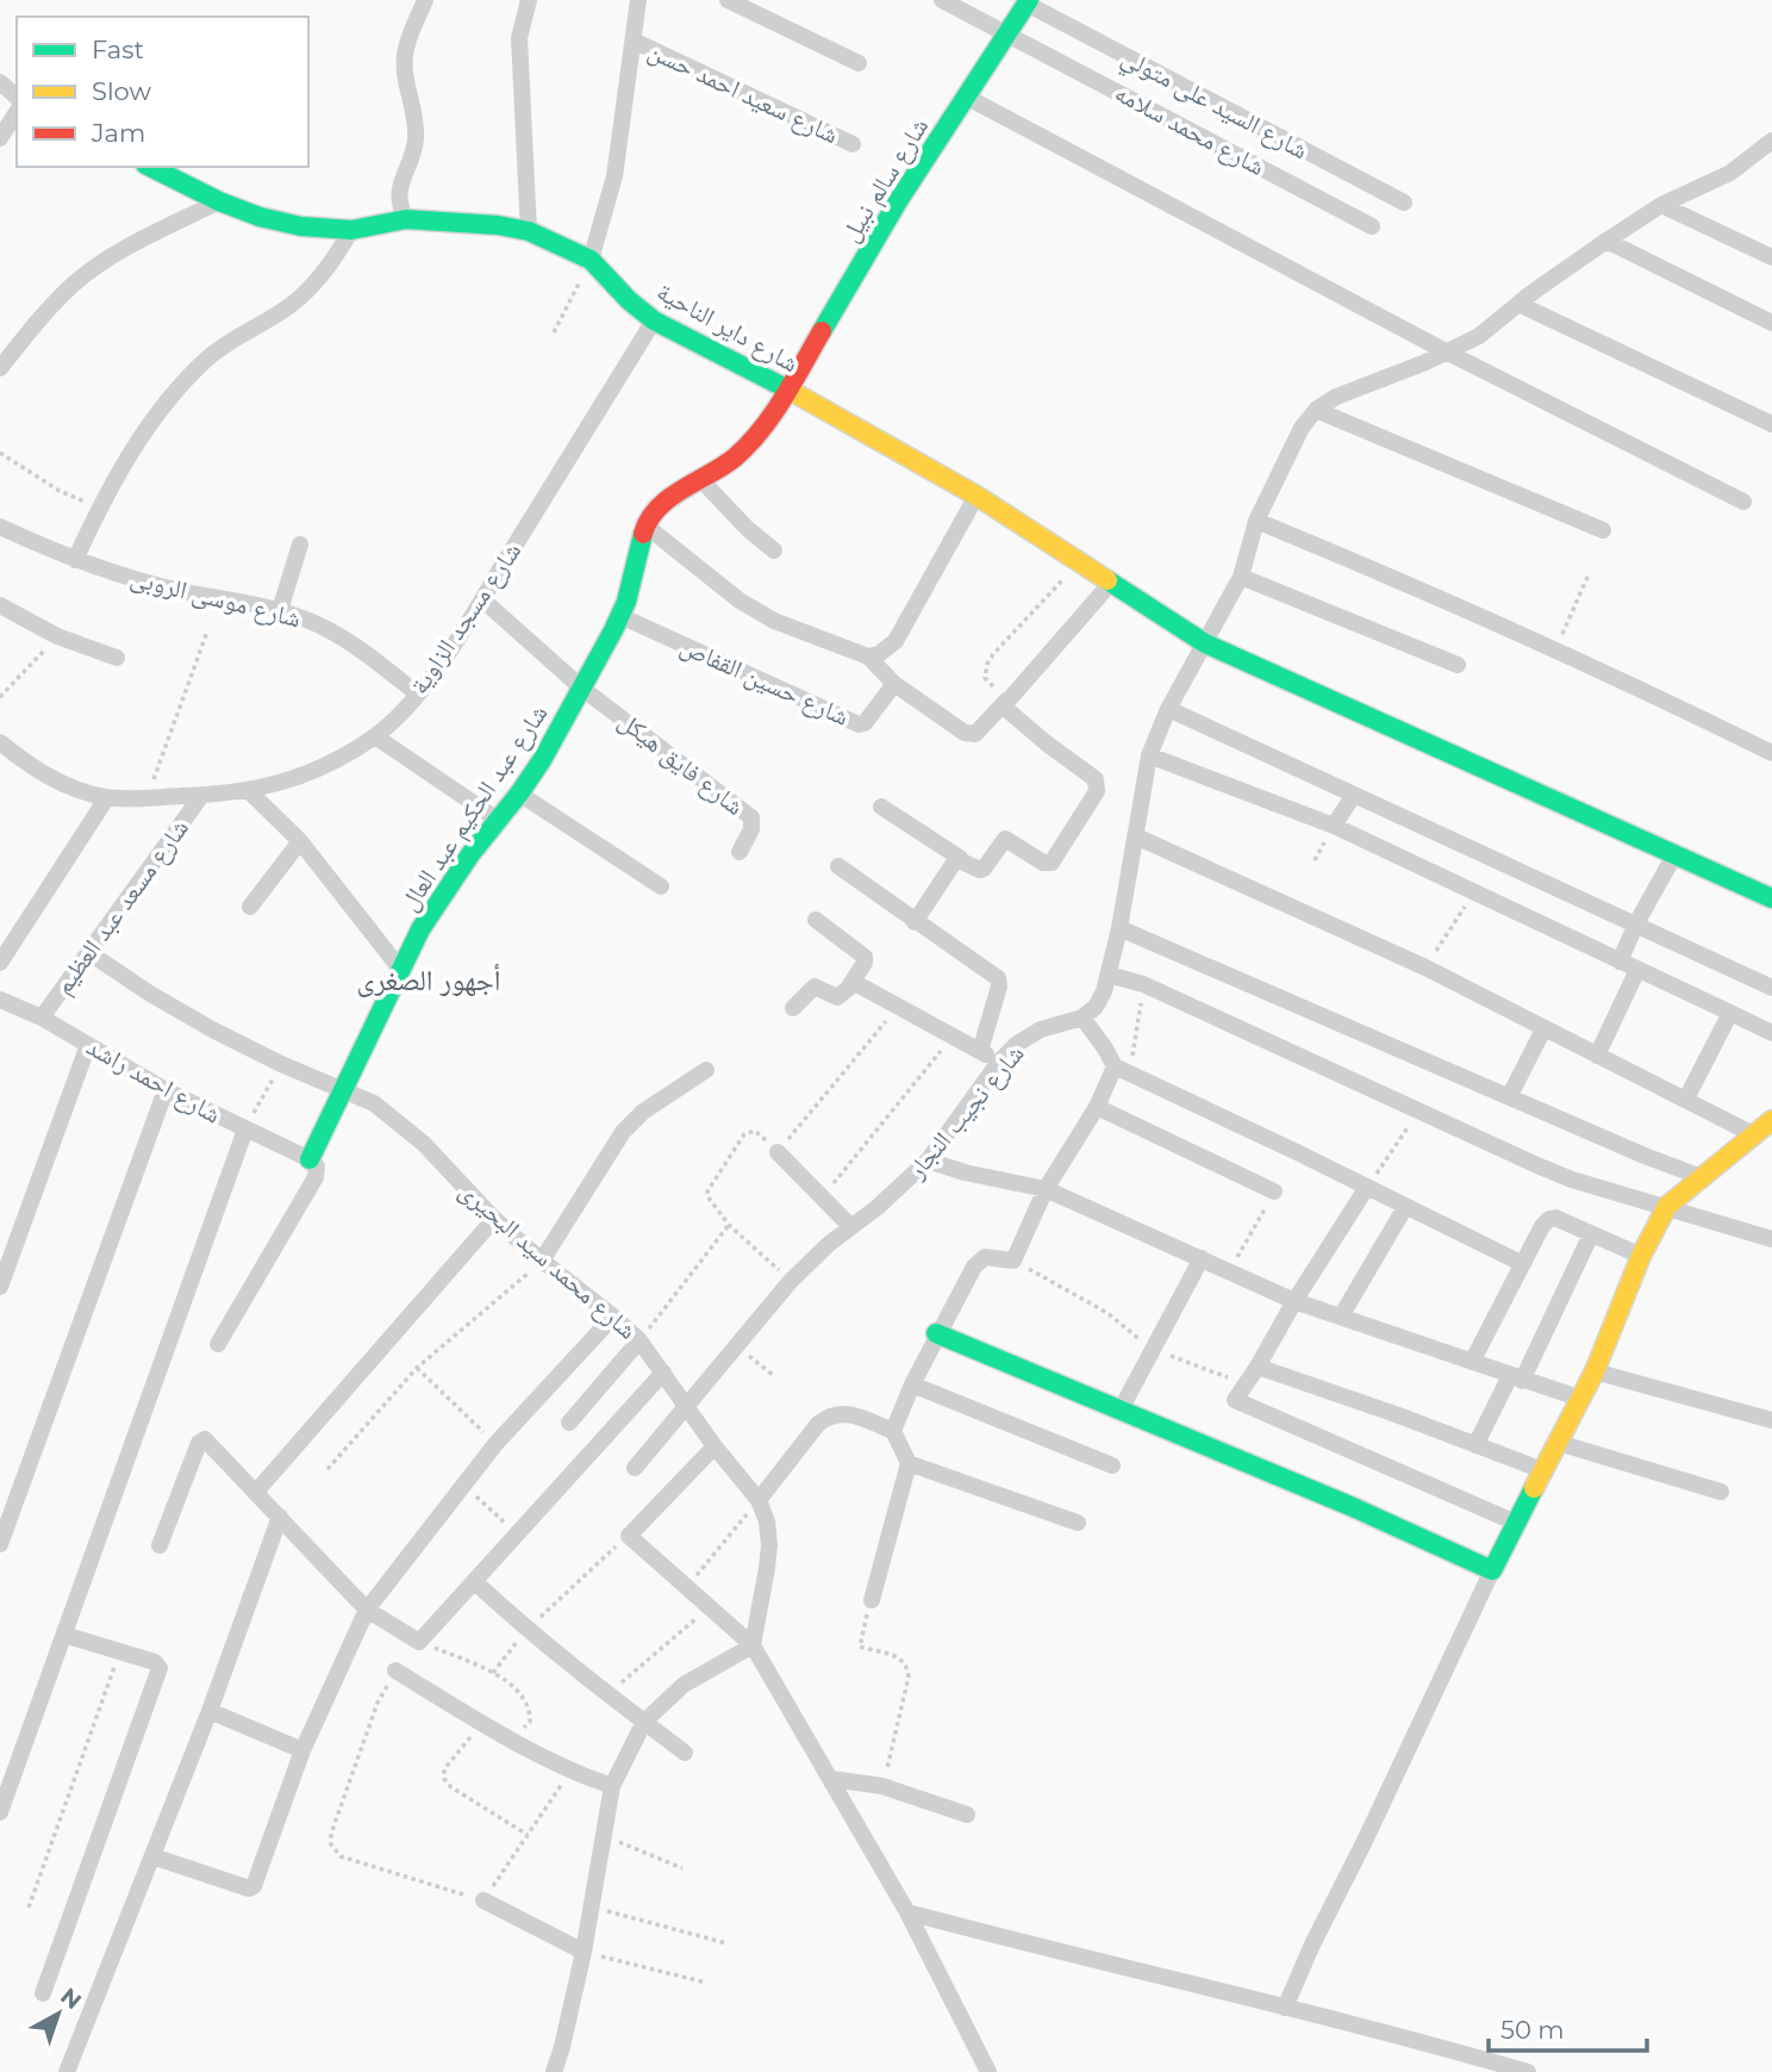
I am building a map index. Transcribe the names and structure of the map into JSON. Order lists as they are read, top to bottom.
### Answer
{
  "streets": {
    "street": [
      "شارع سعيد احمد حسن",
      "شارع السيد على متولي",
      "شارع محمد سلامه",
      "شارع سالم نبيل",
      "شارع داير الناحية",
      "شارع موسى الروبى",
      "شارع مسجد الزاوية",
      "شارع حسين القفاص",
      "شارع فايق هيكل",
      "شارع عبد الحكيم عبد العال",
      "شارع مسعد عبد العظيم",
      "شارع احمد راشد",
      "شارع نجيب النجار",
      "شارع محمد سيد البحيرى"
    ]
  },
  "crossings": [
    ["شارع السيد على متولي", "شارع سالم نبيل"],
    ["شارع محمد سلامه", "شارع سالم نبيل"],
    ["شارع سالم نبيل", "شارع داير الناحية"],
    ["شارع سالم نبيل", "شارع عبد الحكيم عبد العال"],
    ["شارع داير الناحية", "شارع مسجد الزاوية"],
    ["شارع داير الناحية", "شارع عبد الحكيم عبد العال"],
    ["شارع موسى الروبى", "شارع مسجد الزاوية"],
    ["شارع مسجد الزاوية", "شارع مسعد عبد العظيم"],
    ["شارع حسين القفاص", "شارع عبد الحكيم عبد العال"],
    ["شارع فايق هيكل", "شارع عبد الحكيم عبد العال"],
    ["شارع عبد الحكيم عبد العال", "شارع احمد راشد"],
    ["شارع عبد الحكيم عبد العال", "شارع محمد سيد البحيرى"],
    ["شارع مسعد عبد العظيم", "شارع احمد راشد"],
    ["شارع مسعد عبد العظيم", "شارع محمد سيد البحيرى"],
    ["شارع نجيب النجار", "شارع محمد سيد البحيرى"]
  ],
  "districts": ["أجهور الصغرى"],
  "legend": ["Fast", "Slow", "Jam"],
  "scale_bar": "50 m",
  "north": "top right"
}
